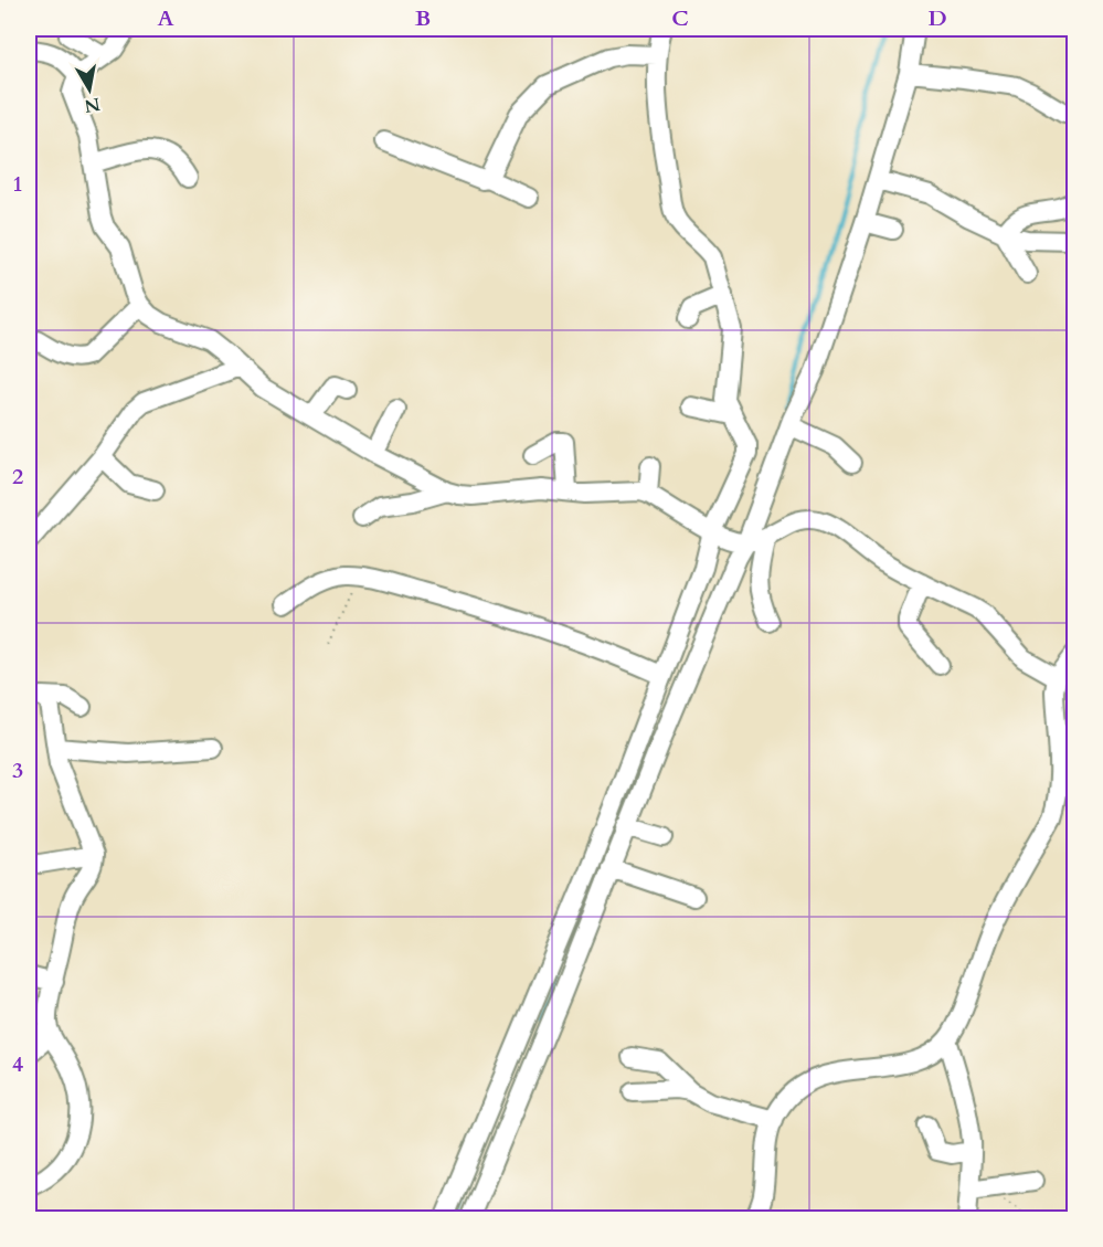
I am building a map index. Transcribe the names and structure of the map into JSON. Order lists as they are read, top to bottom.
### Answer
{
  "north": "bottom",
  "grid": {
    "columns": [
      "A",
      "B",
      "C",
      "D"
    ],
    "rows": [
      "1",
      "2",
      "3",
      "4"
    ]
  }
}
